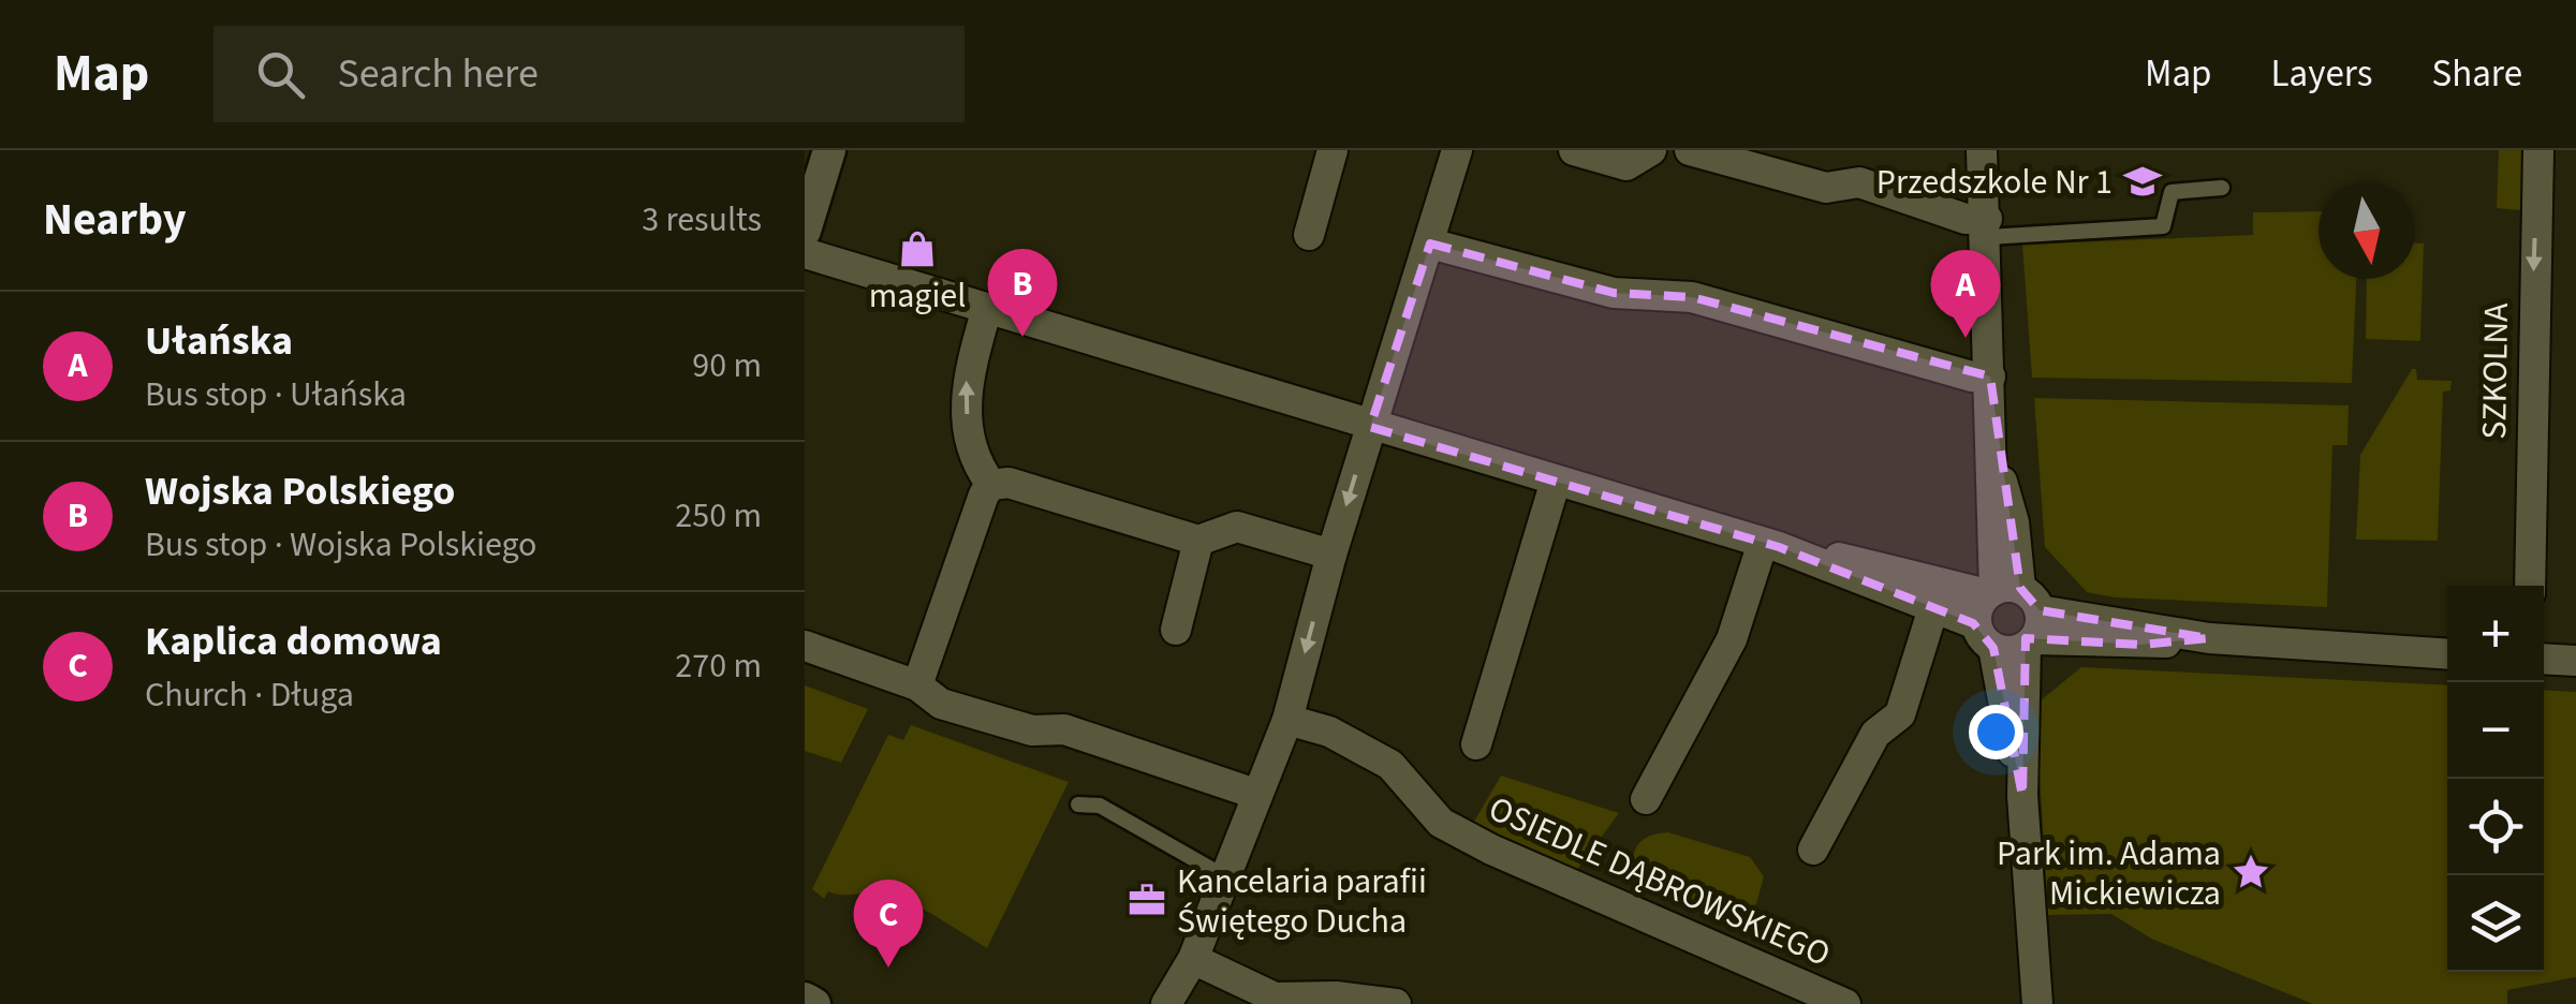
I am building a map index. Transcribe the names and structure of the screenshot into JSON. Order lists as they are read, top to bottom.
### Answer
{
  "streets": {
    "street": ["SZKOLNA", "OSIEDLE DĄBROWSKIEGO"]
  },
  "one_way": ["SZKOLNA"],
  "places": {
    "school or university": ["Przedszkole Nr 1"],
    "shop": ["magiel"],
    "place": ["Park im. Adama Mickiewicza"],
    "office": ["Kancelaria parafii Świętego Ducha"]
  },
  "north": "bottom",
  "page": {
    "header": "Map",
    "search": "Search here",
    "nav": ["Map", "Layers", "Share"],
    "heading": ["Nearby", "3 results"],
    "pins": ["B", "A", "C"],
    "list": [
      {
        "mark": "A",
        "name": "Ułańska",
        "note": "Bus stop · Ułańska",
        "value": "90 m"
      },
      {
        "mark": "B",
        "name": "Wojska Polskiego",
        "note": "Bus stop · Wojska Polskiego",
        "value": "250 m"
      },
      {
        "mark": "C",
        "name": "Kaplica domowa",
        "note": "Church · Długa",
        "value": "270 m"
      }
    ],
    "map_buttons": ["+", "−"]
  }
}
